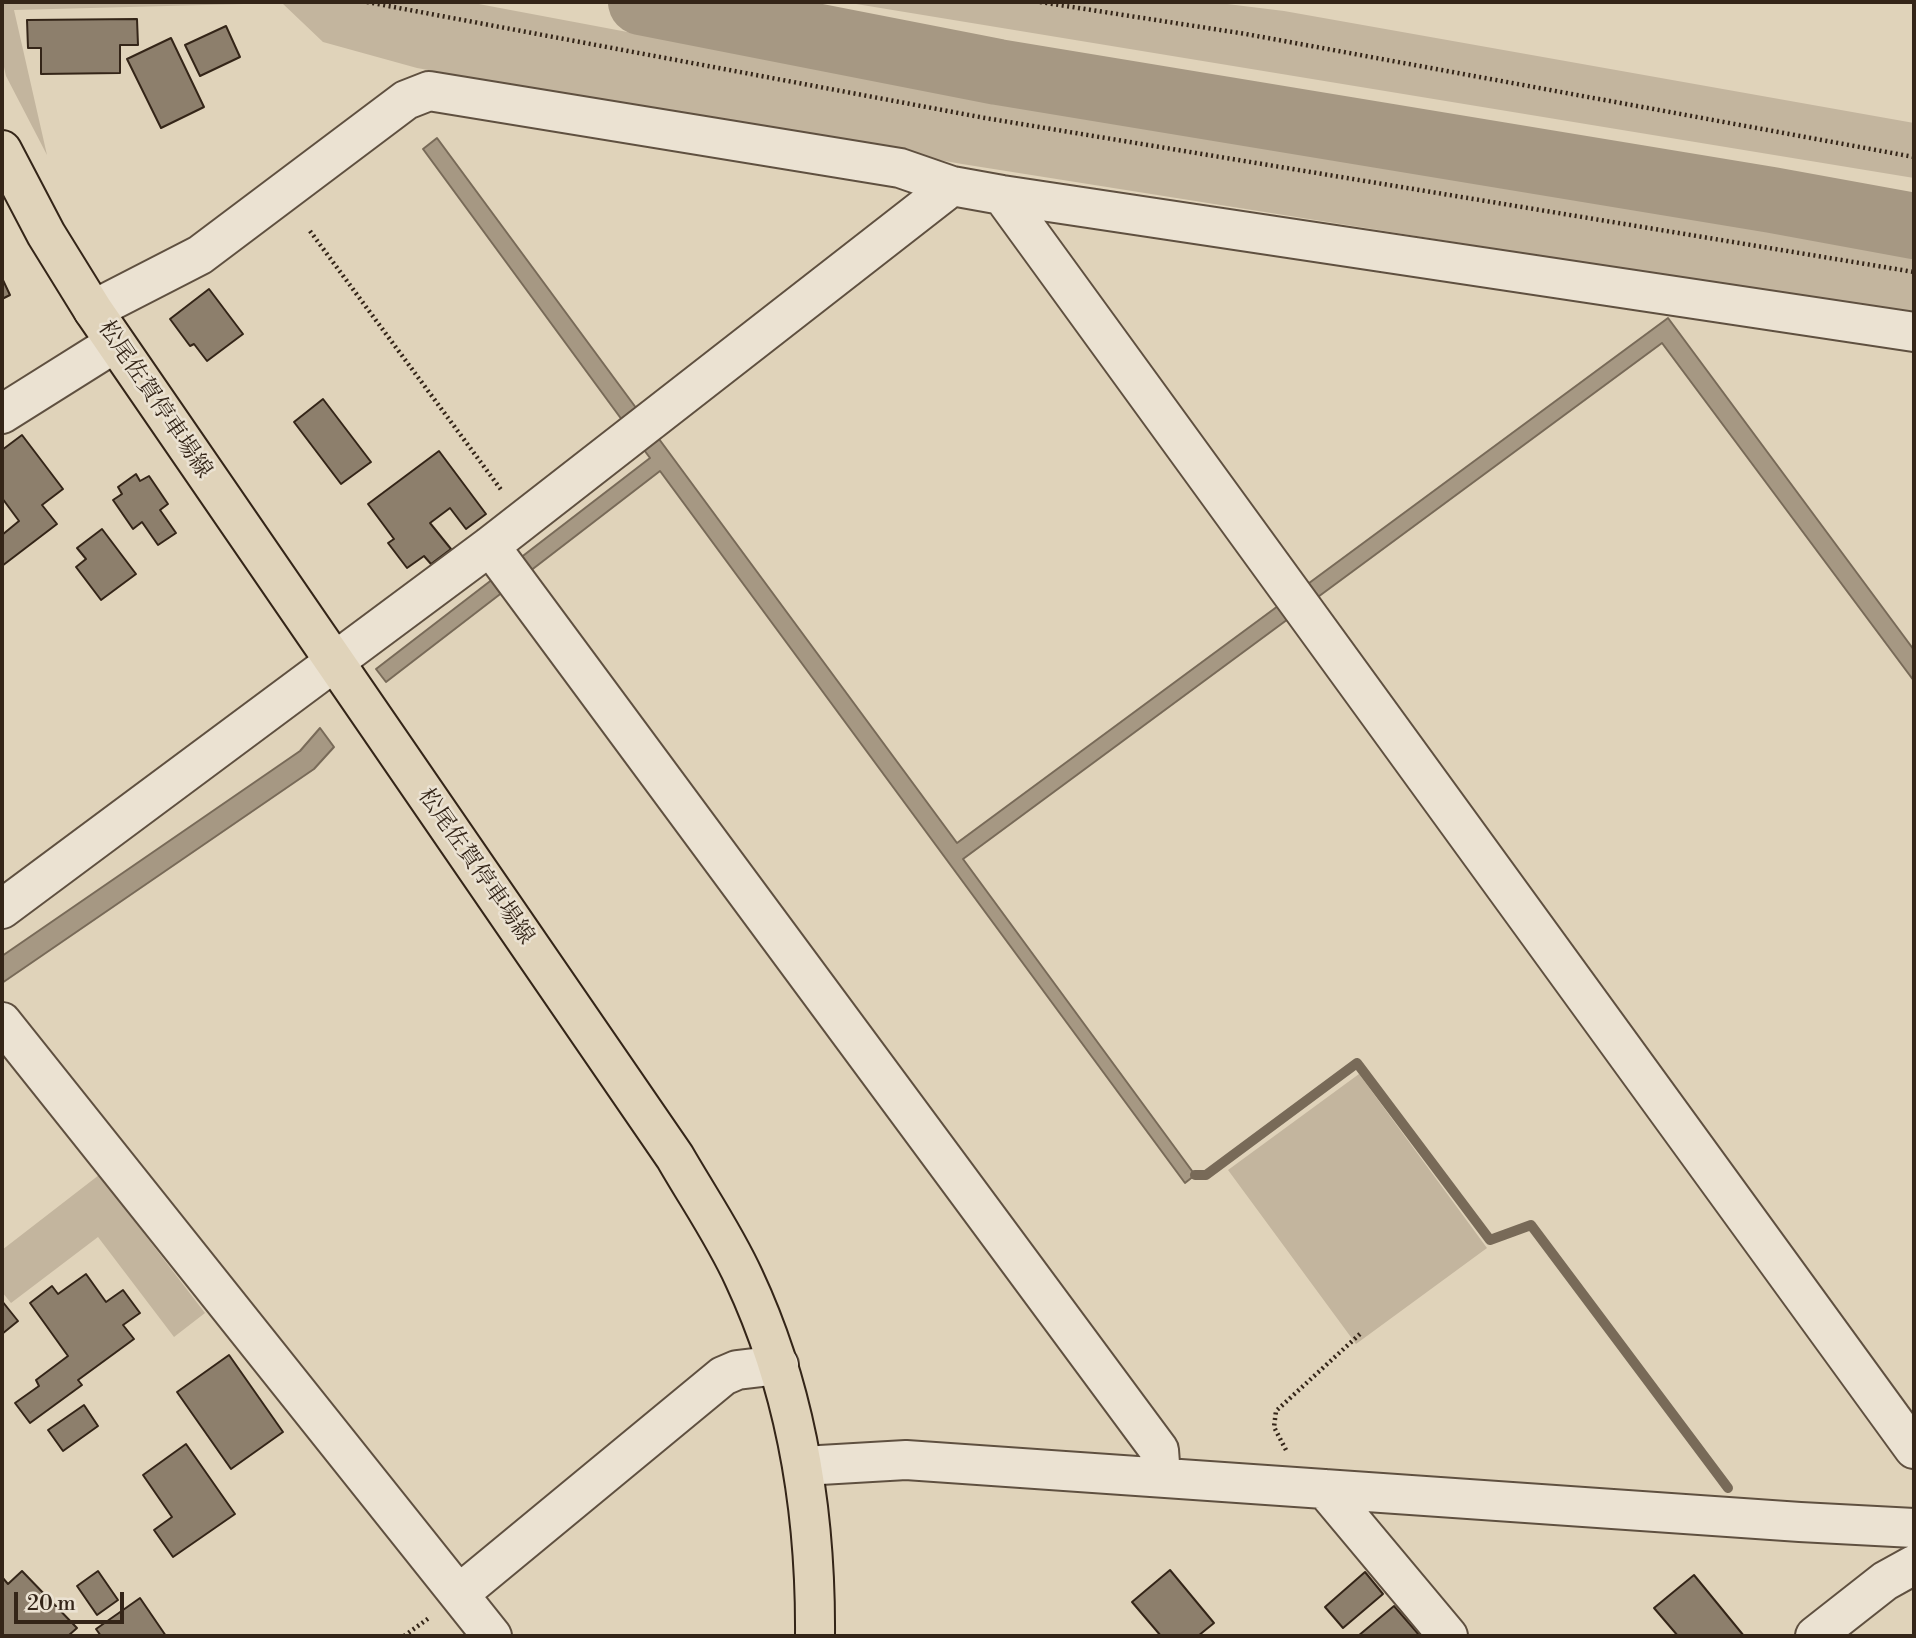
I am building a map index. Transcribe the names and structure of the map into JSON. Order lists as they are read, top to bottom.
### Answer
{
  "streets": {
    "main road": ["松尾佐賀停車場線"]
  },
  "scale_bar": "20 m"
}
